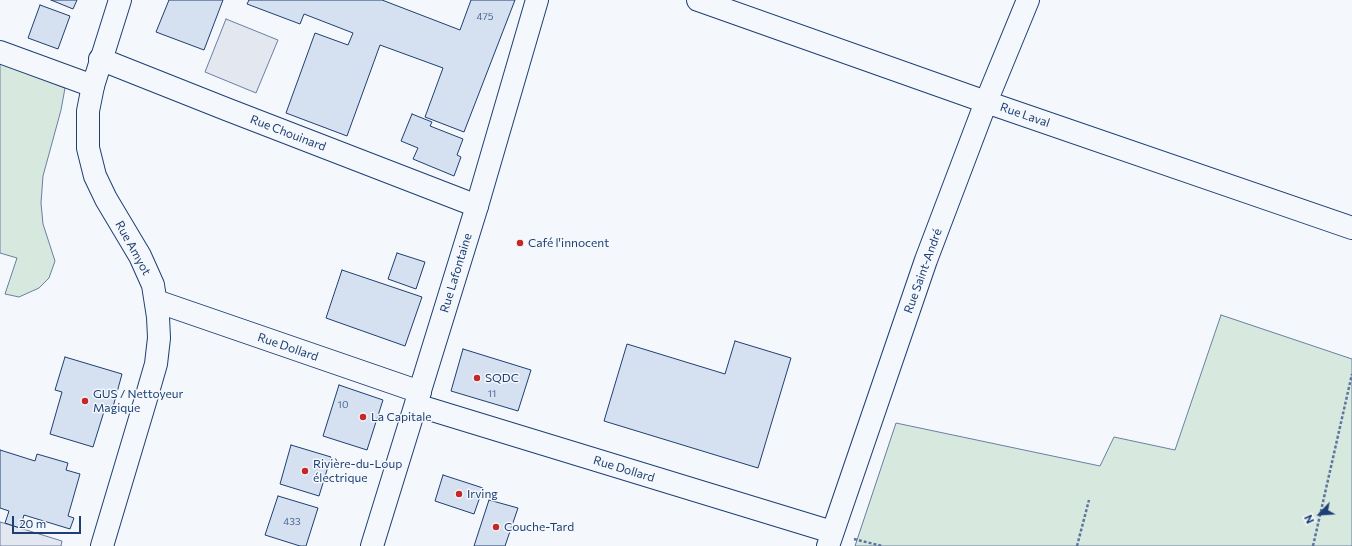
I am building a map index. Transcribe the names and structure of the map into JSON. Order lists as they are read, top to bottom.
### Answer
{
  "streets": {
    "street": [
      "Rue Laval",
      "Rue Chouinard",
      "Rue Amyot",
      "Rue Saint-André",
      "Rue Lafontaine",
      "Rue Dollard"
    ]
  },
  "crossings": [
    ["Rue Laval", "Rue Saint-André"],
    ["Rue Chouinard", "Rue Amyot"],
    ["Rue Chouinard", "Rue Lafontaine"],
    ["Rue Amyot", "Rue Dollard"],
    ["Rue Saint-André", "Rue Dollard"],
    ["Rue Lafontaine", "Rue Dollard"]
  ],
  "places": [
    "Café l'innocent",
    "SQDC",
    "GUS / Nettoyeur Magique",
    "La Capitale",
    "Rivière-du-Loup électrique",
    "Irving",
    "Couche-Tard"
  ],
  "house_numbers": [
    "475",
    "11",
    "10",
    "433"
  ],
  "scale_bar": "20 m",
  "north": "bottom left"
}
